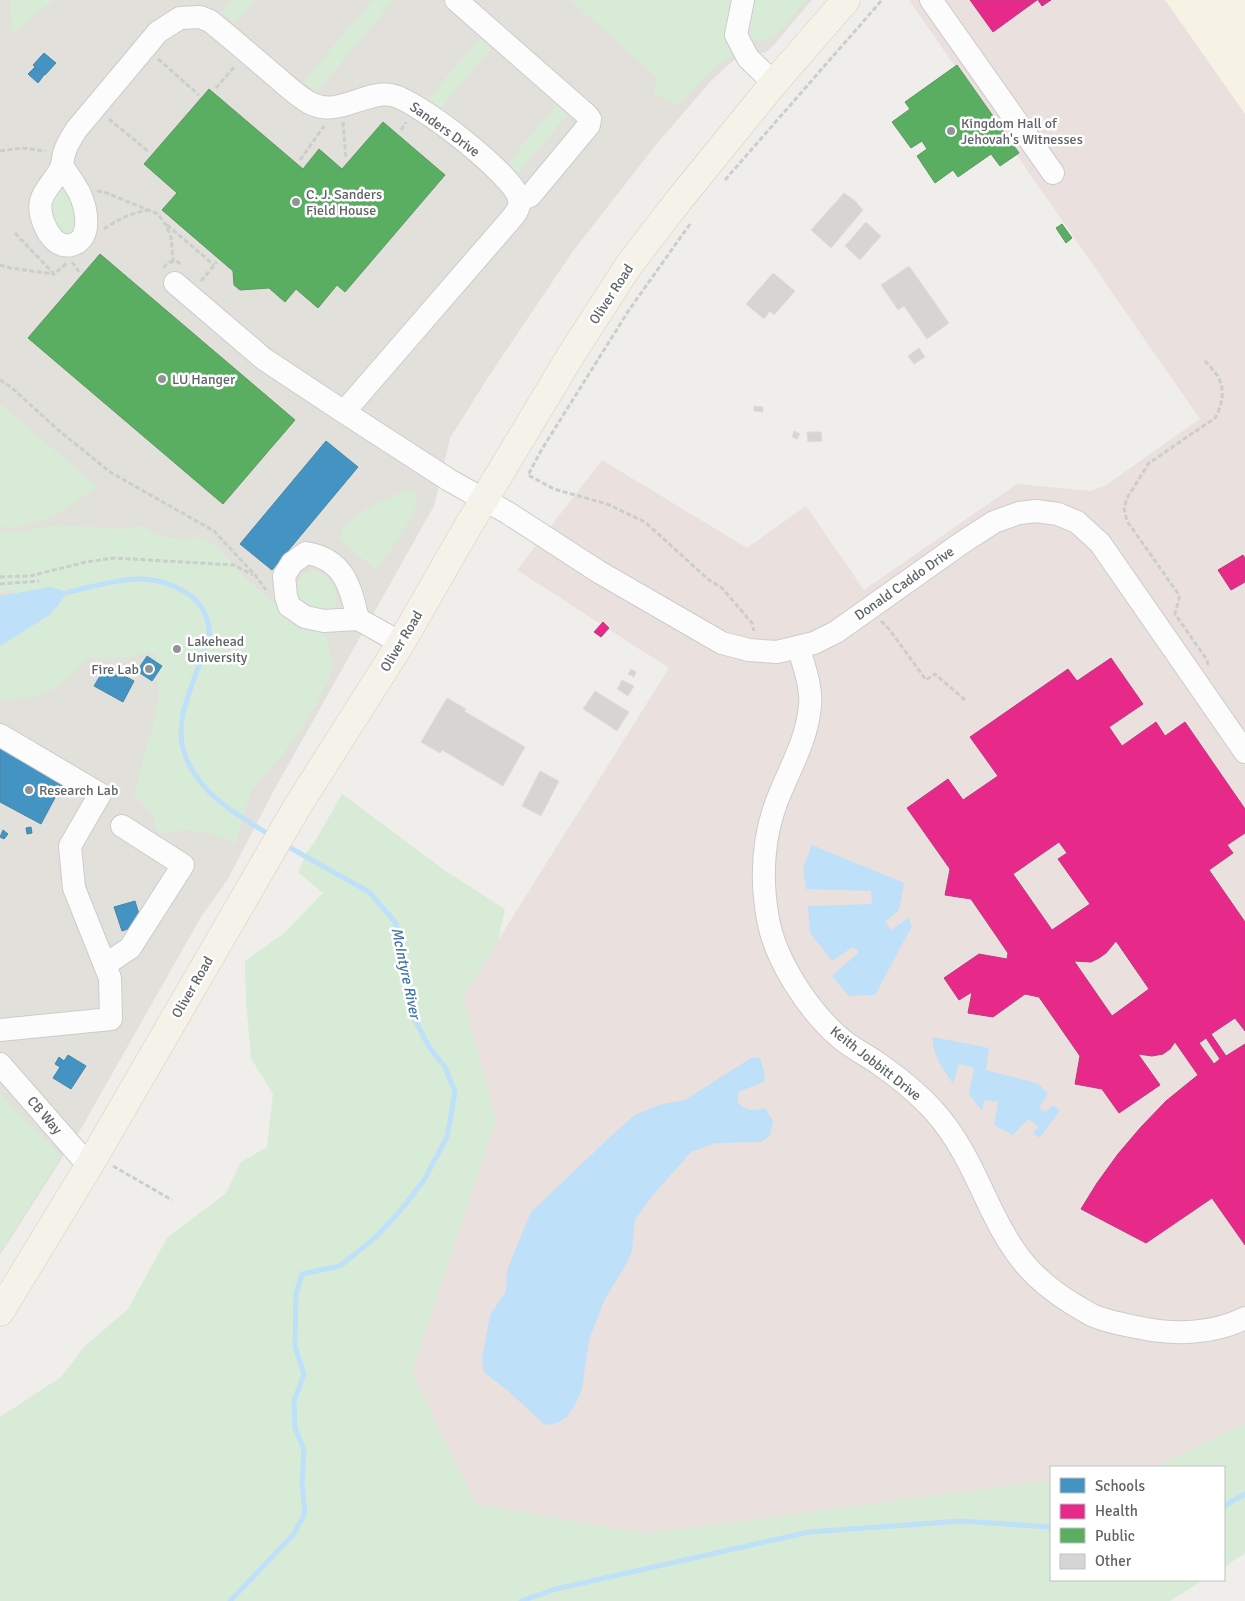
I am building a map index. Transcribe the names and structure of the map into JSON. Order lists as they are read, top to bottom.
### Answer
{
  "streets": {
    "main road": ["Oliver Road"],
    "street": [
      "Sanders Drive",
      "Donald Caddo Drive",
      "Keith Jobbitt Drive",
      "CB Way"
    ]
  },
  "crossings": [
    ["Oliver Road", "Donald Caddo Drive"],
    ["Oliver Road", "CB Way"],
    ["Donald Caddo Drive", "Keith Jobbitt Drive"]
  ],
  "water": ["McIntyre River"],
  "places": [
    "Kingdom Hall of Jehovah's Witnesses",
    "C. J. Sanders Field House",
    "LU Hanger",
    "Lakehead University",
    "Fire Lab",
    "Research Lab"
  ],
  "legend": [
    "Schools",
    "Health",
    "Public",
    "Other"
  ]
}
